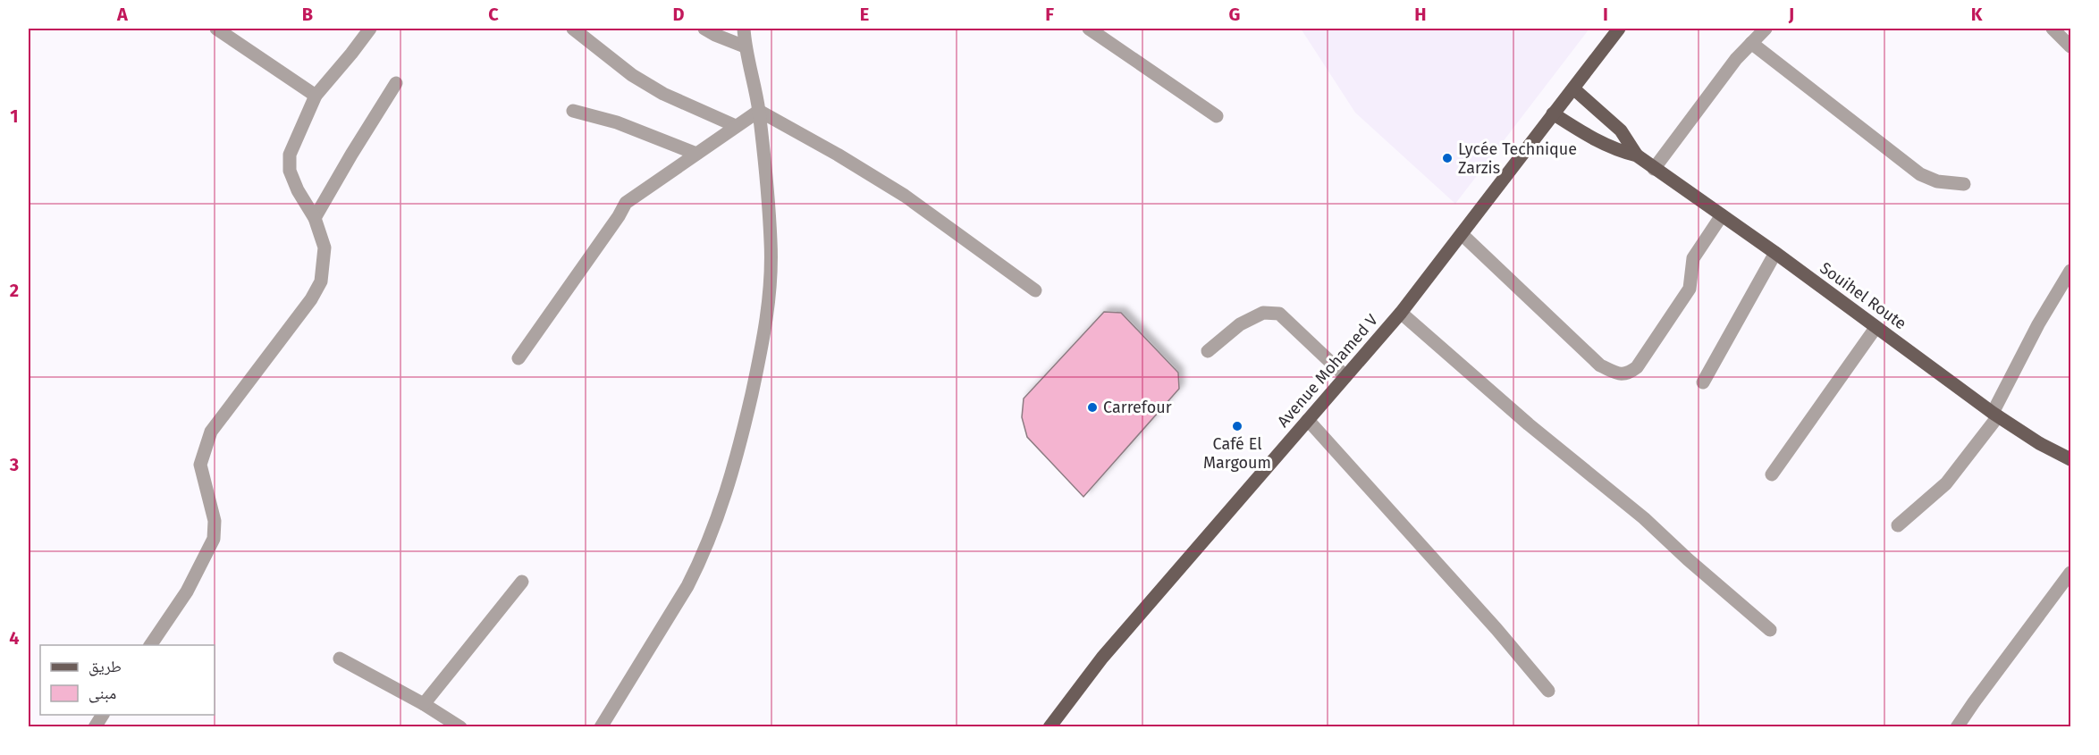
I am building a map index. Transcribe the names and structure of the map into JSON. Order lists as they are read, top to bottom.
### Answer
{
  "streets": {
    "main road": ["Souihel Route", "Avenue Mohamed V"]
  },
  "places": ["Lycée Technique Zarzis", "Carrefour", "Café El Margoum"],
  "legend": ["طريق", "مبنى"],
  "grid": {
    "columns": [
      "A",
      "B",
      "C",
      "D",
      "E",
      "F",
      "G",
      "H",
      "I",
      "J",
      "K"
    ],
    "rows": [
      "1",
      "2",
      "3",
      "4"
    ]
  }
}
